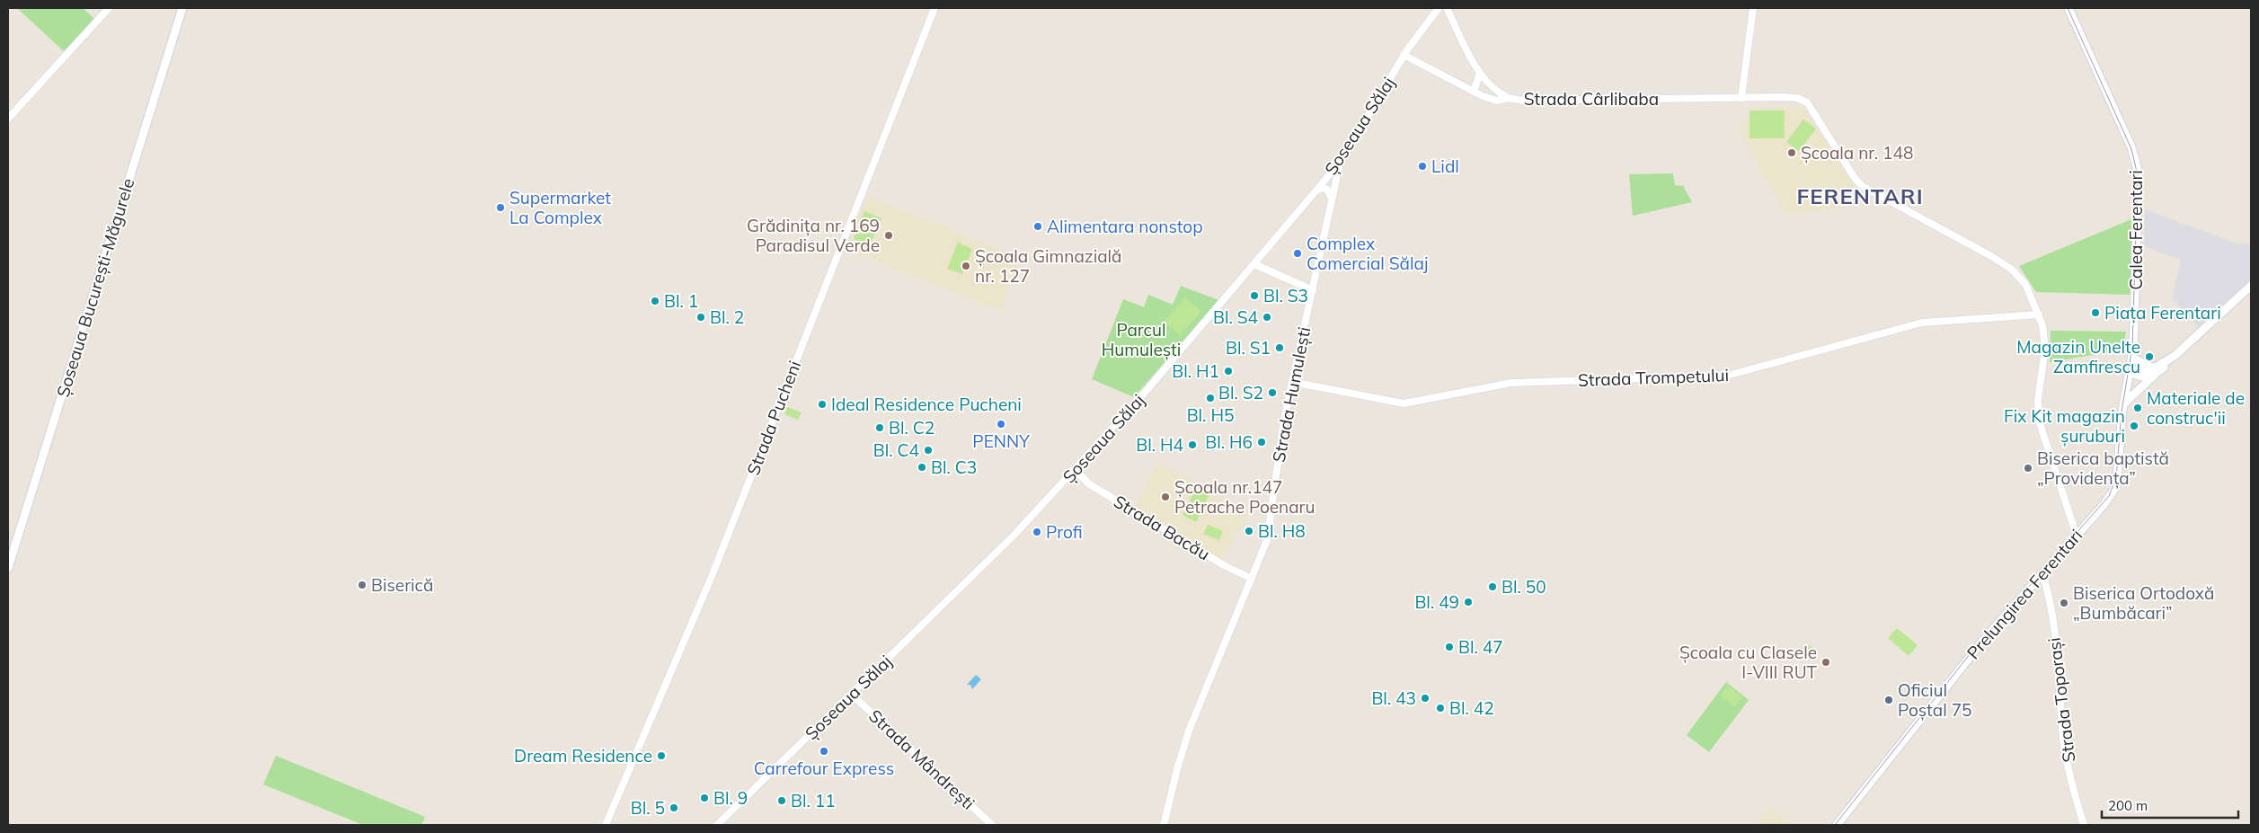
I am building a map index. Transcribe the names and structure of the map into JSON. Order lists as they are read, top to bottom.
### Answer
{
  "streets": {
    "main road": ["Calea Ferentari", "Șoseaua București-Măgurele", "Prelungirea Ferentari"],
    "street": [
      "Strada Cârlibaba",
      "Șoseaua Sălaj",
      "Strada Trompetului",
      "Strada Humulești",
      "Strada Pucheni",
      "Strada Bacău",
      "Strada Toporași",
      "Strada Mândrești"
    ]
  },
  "crossings": [
    ["Strada Cârlibaba", "Șoseaua Sălaj"],
    ["Strada Cârlibaba", "Strada Trompetului"],
    ["Șoseaua Sălaj", "Strada Humulești"],
    ["Șoseaua Sălaj", "Strada Bacău"],
    ["Șoseaua Sălaj", "Strada Mândrești"],
    ["Calea Ferentari", "Prelungirea Ferentari"],
    ["Strada Trompetului", "Strada Humulești"],
    ["Strada Humulești", "Strada Bacău"],
    ["Prelungirea Ferentari", "Strada Toporași"]
  ],
  "districts": ["FERENTARI"],
  "parks": ["Parcul Humulești"],
  "places": [
    "Școala nr. 148",
    "Lidl",
    "Supermarket La Complex",
    "Alimentara nonstop",
    "Grădinița nr. 169 Paradisul Verde",
    "Complex Comercial Sălaj",
    "Școala Gimnazială nr. 127",
    "Bl. S3",
    "Bl. 1",
    "Piața Ferentari",
    "Bl. 2",
    "Bl. S4",
    "Bl. S1",
    "Magazin Unelte Zamfirescu",
    "Bl. H1",
    "Bl. S2",
    "Bl. H5",
    "Ideal Residence Pucheni",
    "Materiale de construc'ii",
    "PENNY",
    "Fix Kit magazin șuruburi",
    "Bl. C2",
    "Bl. H6",
    "Bl. H4",
    "Bl. C4",
    "Bl. C3",
    "Biserica baptistă „Providența”",
    "Școala nr.147 Petrache Poenaru",
    "Bl. H8",
    "Profi",
    "Biserică",
    "Bl. 50",
    "Bl. 49",
    "Biserica Ortodoxă „Bumbăcari”",
    "Bl. 47",
    "Școala cu Clasele I-VIII RUT",
    "Bl. 43",
    "Oficiul Poștal 75",
    "Bl. 42",
    "Carrefour Express",
    "Dream Residence",
    "Bl. 9",
    "Bl. 11",
    "Bl. 5"
  ],
  "scale_bar": "200 m"
}
